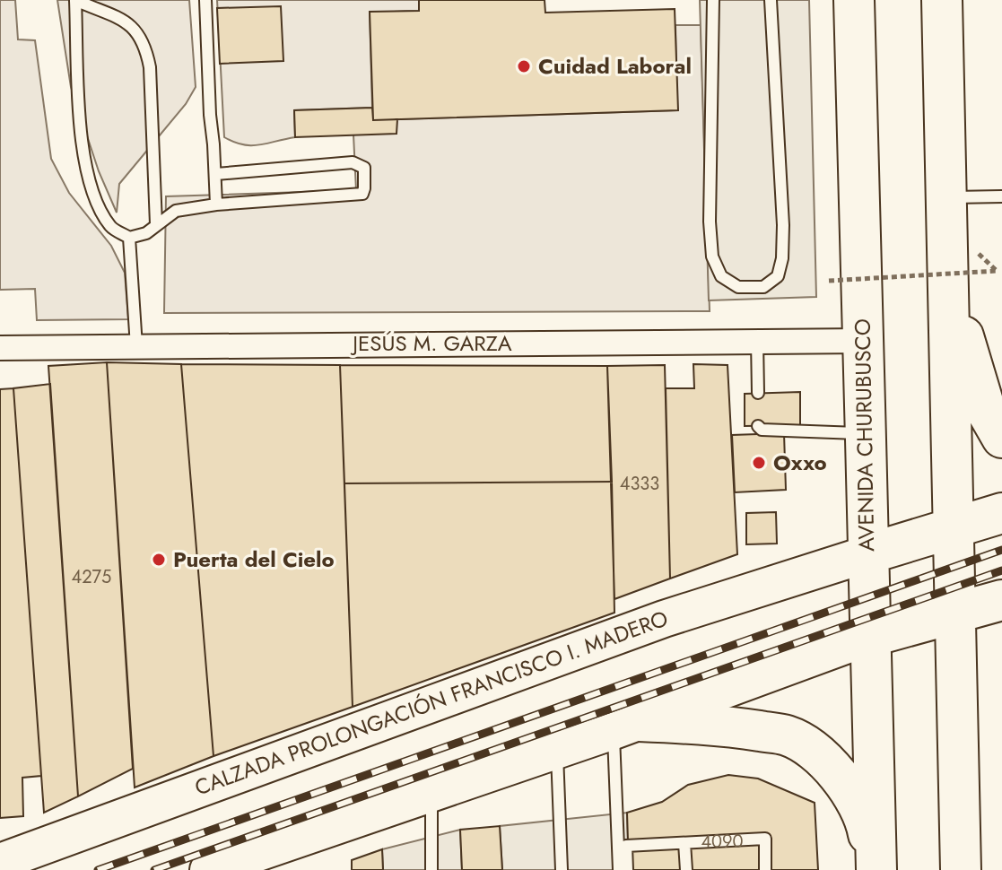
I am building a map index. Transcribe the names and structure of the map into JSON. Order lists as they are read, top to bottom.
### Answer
{
  "streets": {
    "highway": ["AVENIDA CHURUBUSCO"],
    "main road": ["CALZADA PROLONGACIÓN FRANCISCO I. MADERO"],
    "street": ["JESÚS M. GARZA"]
  },
  "crossings": [
    ["JESÚS M. GARZA", "AVENIDA CHURUBUSCO"],
    ["AVENIDA CHURUBUSCO", "CALZADA PROLONGACIÓN FRANCISCO I. MADERO"]
  ],
  "places": ["Cuidad Laboral", "Oxxo", "Puerta del Cielo"],
  "house_numbers": ["4333", "4275", "4090"]
}
